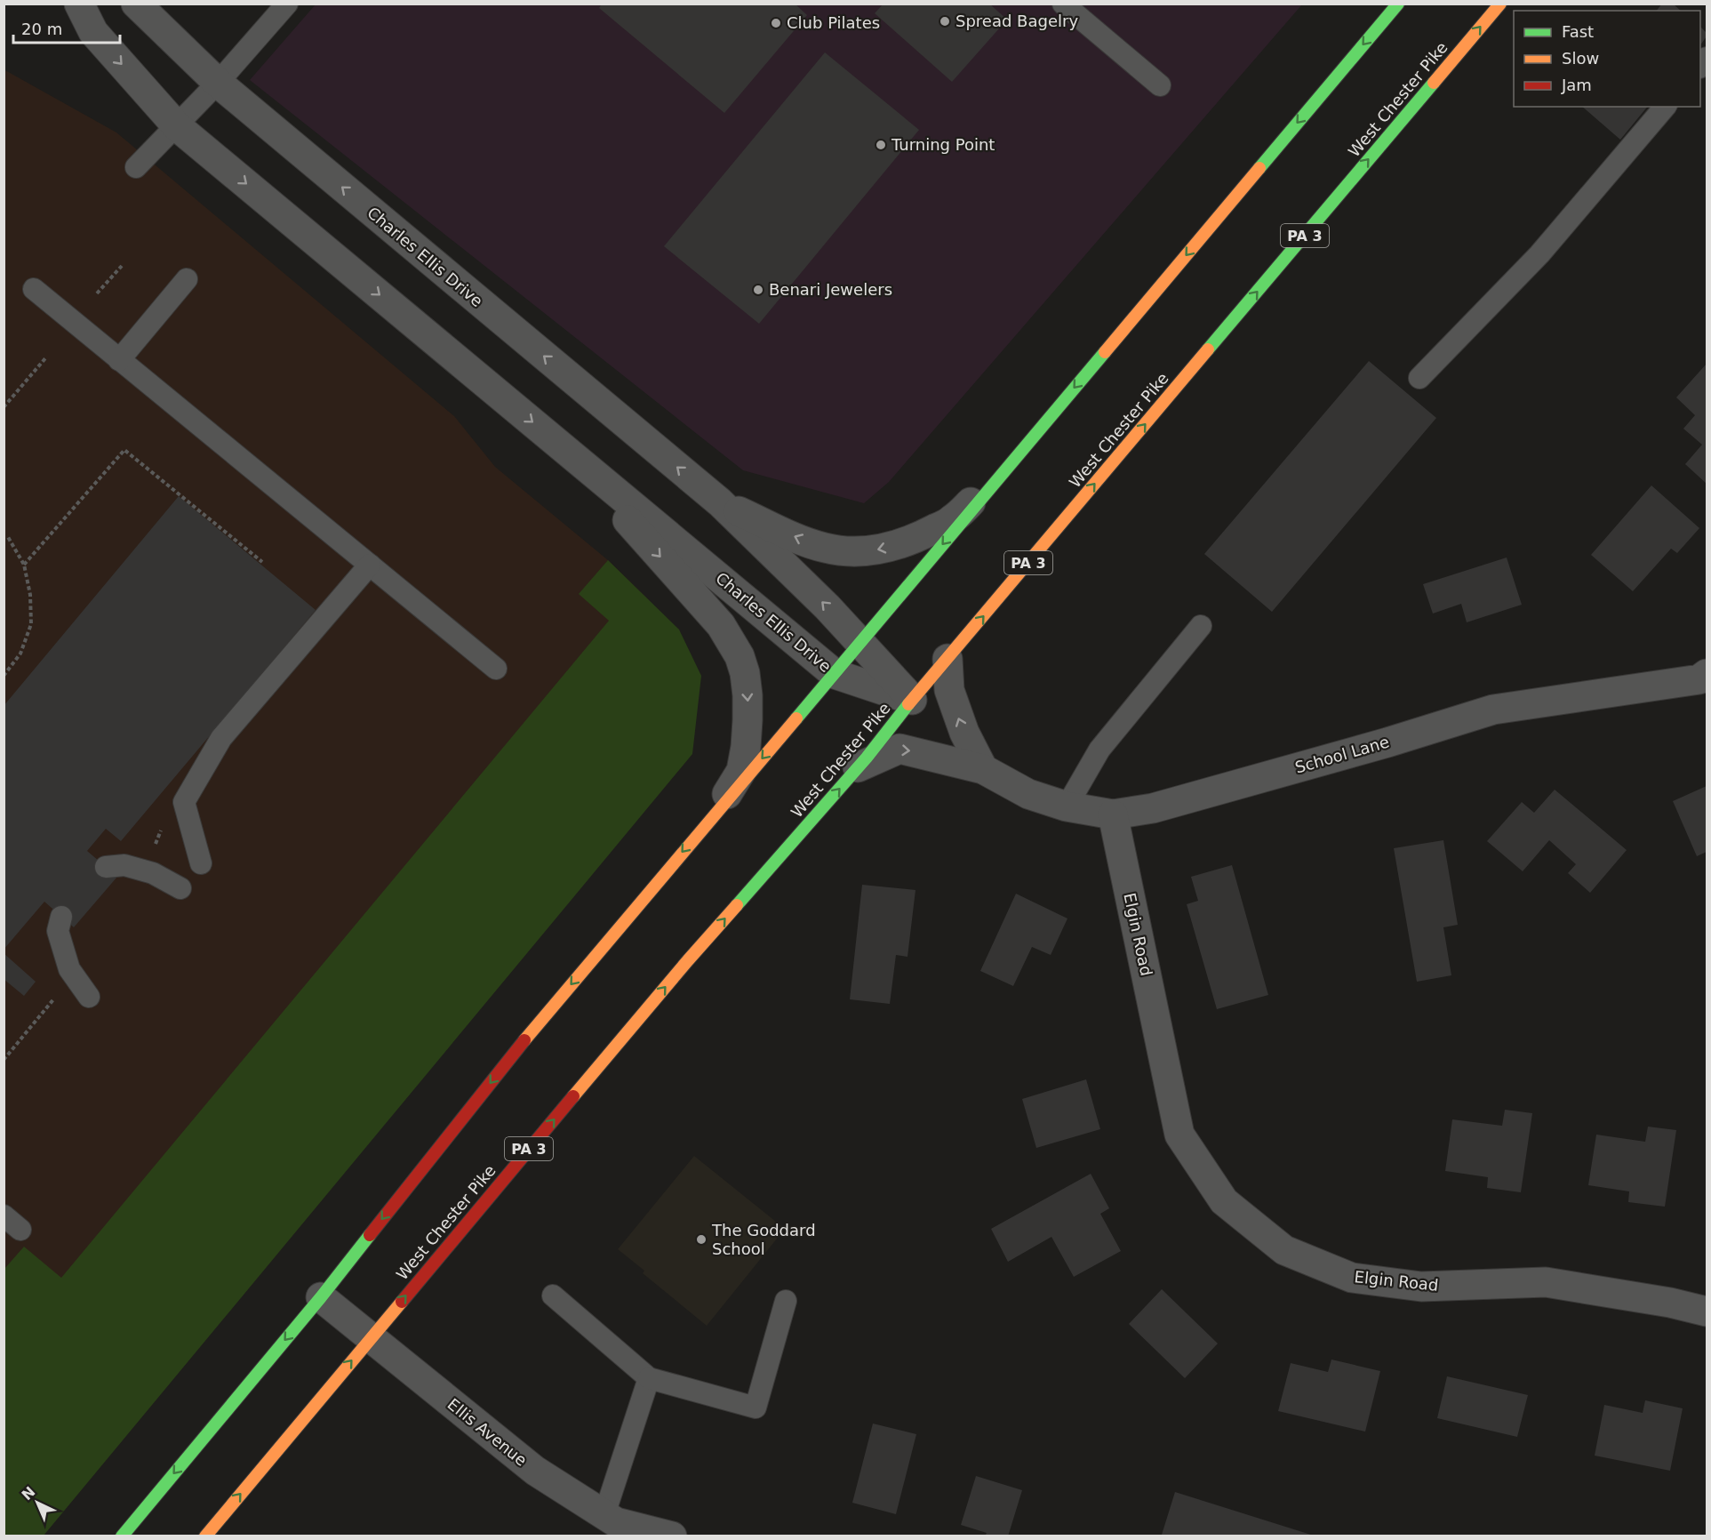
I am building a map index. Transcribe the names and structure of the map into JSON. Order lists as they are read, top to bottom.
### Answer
{
  "streets": {
    "highway": ["West Chester Pike", "PA 3"],
    "street": [
      "Charles Ellis Drive",
      "School Lane",
      "Elgin Road",
      "Ellis Avenue"
    ]
  },
  "crossings": [
    ["West Chester Pike", "Charles Ellis Drive"],
    ["West Chester Pike", "School Lane"],
    ["West Chester Pike", "Ellis Avenue"],
    ["School Lane", "Elgin Road"]
  ],
  "places": [
    "Spread Bagelry",
    "Club Pilates",
    "Turning Point",
    "Benari Jewelers",
    "The Goddard School"
  ],
  "legend": ["Fast", "Slow", "Jam"],
  "scale_bar": "20 m",
  "north": "top left"
}
